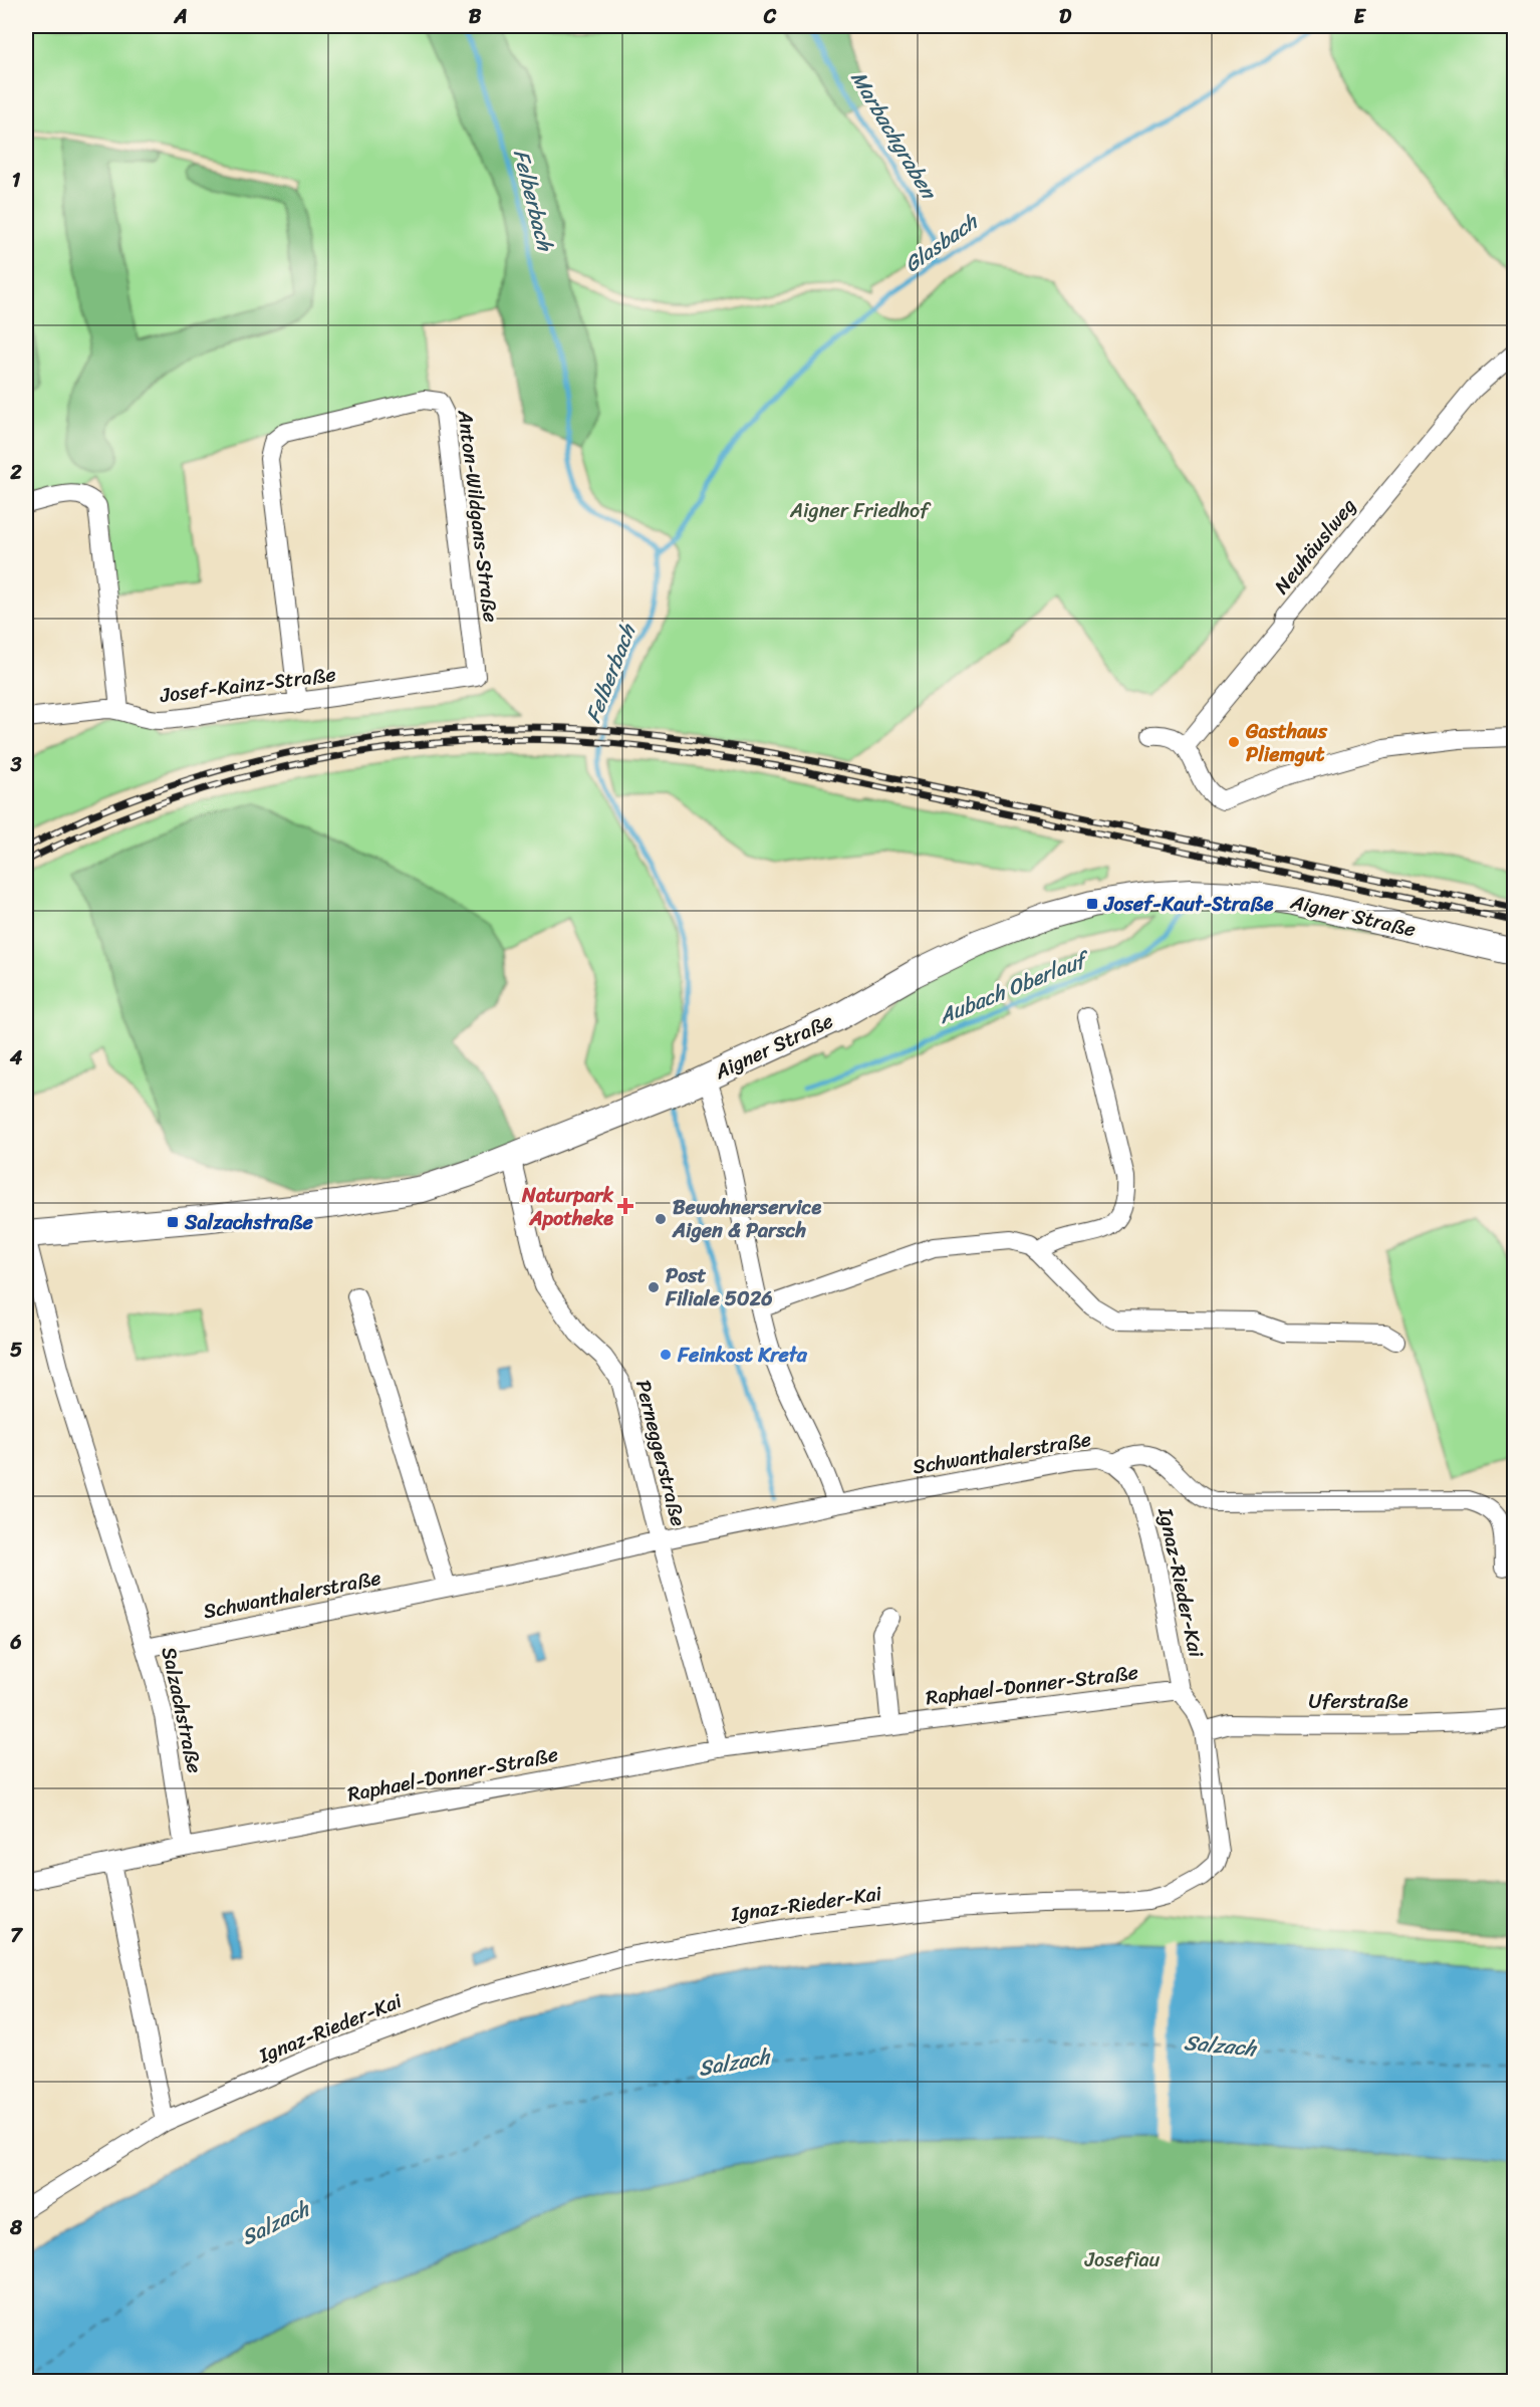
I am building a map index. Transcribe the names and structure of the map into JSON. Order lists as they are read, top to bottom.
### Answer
{
  "streets": {
    "main road": ["Aigner Straße"],
    "street": [
      "Anton-Wildgans-Straße",
      "Neuhäuslweg",
      "Josef-Kainz-Straße",
      "Perneggerstraße",
      "Schwanthalerstraße",
      "Ignaz-Rieder-Kai",
      "Raphael-Donner-Straße",
      "Uferstraße",
      "Salzachstraße"
    ]
  },
  "crossings": [
    ["Anton-Wildgans-Straße", "Josef-Kainz-Straße"],
    ["Aigner Straße", "Perneggerstraße"],
    ["Aigner Straße", "Salzachstraße"],
    ["Perneggerstraße", "Schwanthalerstraße"],
    ["Perneggerstraße", "Raphael-Donner-Straße"],
    ["Schwanthalerstraße", "Ignaz-Rieder-Kai"],
    ["Schwanthalerstraße", "Salzachstraße"],
    ["Ignaz-Rieder-Kai", "Raphael-Donner-Straße"],
    ["Ignaz-Rieder-Kai", "Uferstraße"],
    ["Raphael-Donner-Straße", "Salzachstraße"]
  ],
  "water": [
    "Marbachgraben",
    "Felberbach",
    "Glasbach",
    "Aubach Oberlauf",
    "Salzach"
  ],
  "parks": ["Aigner Friedhof", "Josefiau"],
  "places": {
    "other": [
      "Gasthaus Pliemgut",
      "Bewohnerservice Aigen & Parsch",
      "Post Filiale 5026",
      "Feinkost Kreta"
    ],
    "transit": ["Josef-Kaut-Straße", "Salzachstraße"],
    "health": ["Naturpark Apotheke"]
  },
  "grid": {
    "columns": [
      "A",
      "B",
      "C",
      "D",
      "E"
    ],
    "rows": [
      "1",
      "2",
      "3",
      "4",
      "5",
      "6",
      "7",
      "8"
    ]
  }
}
